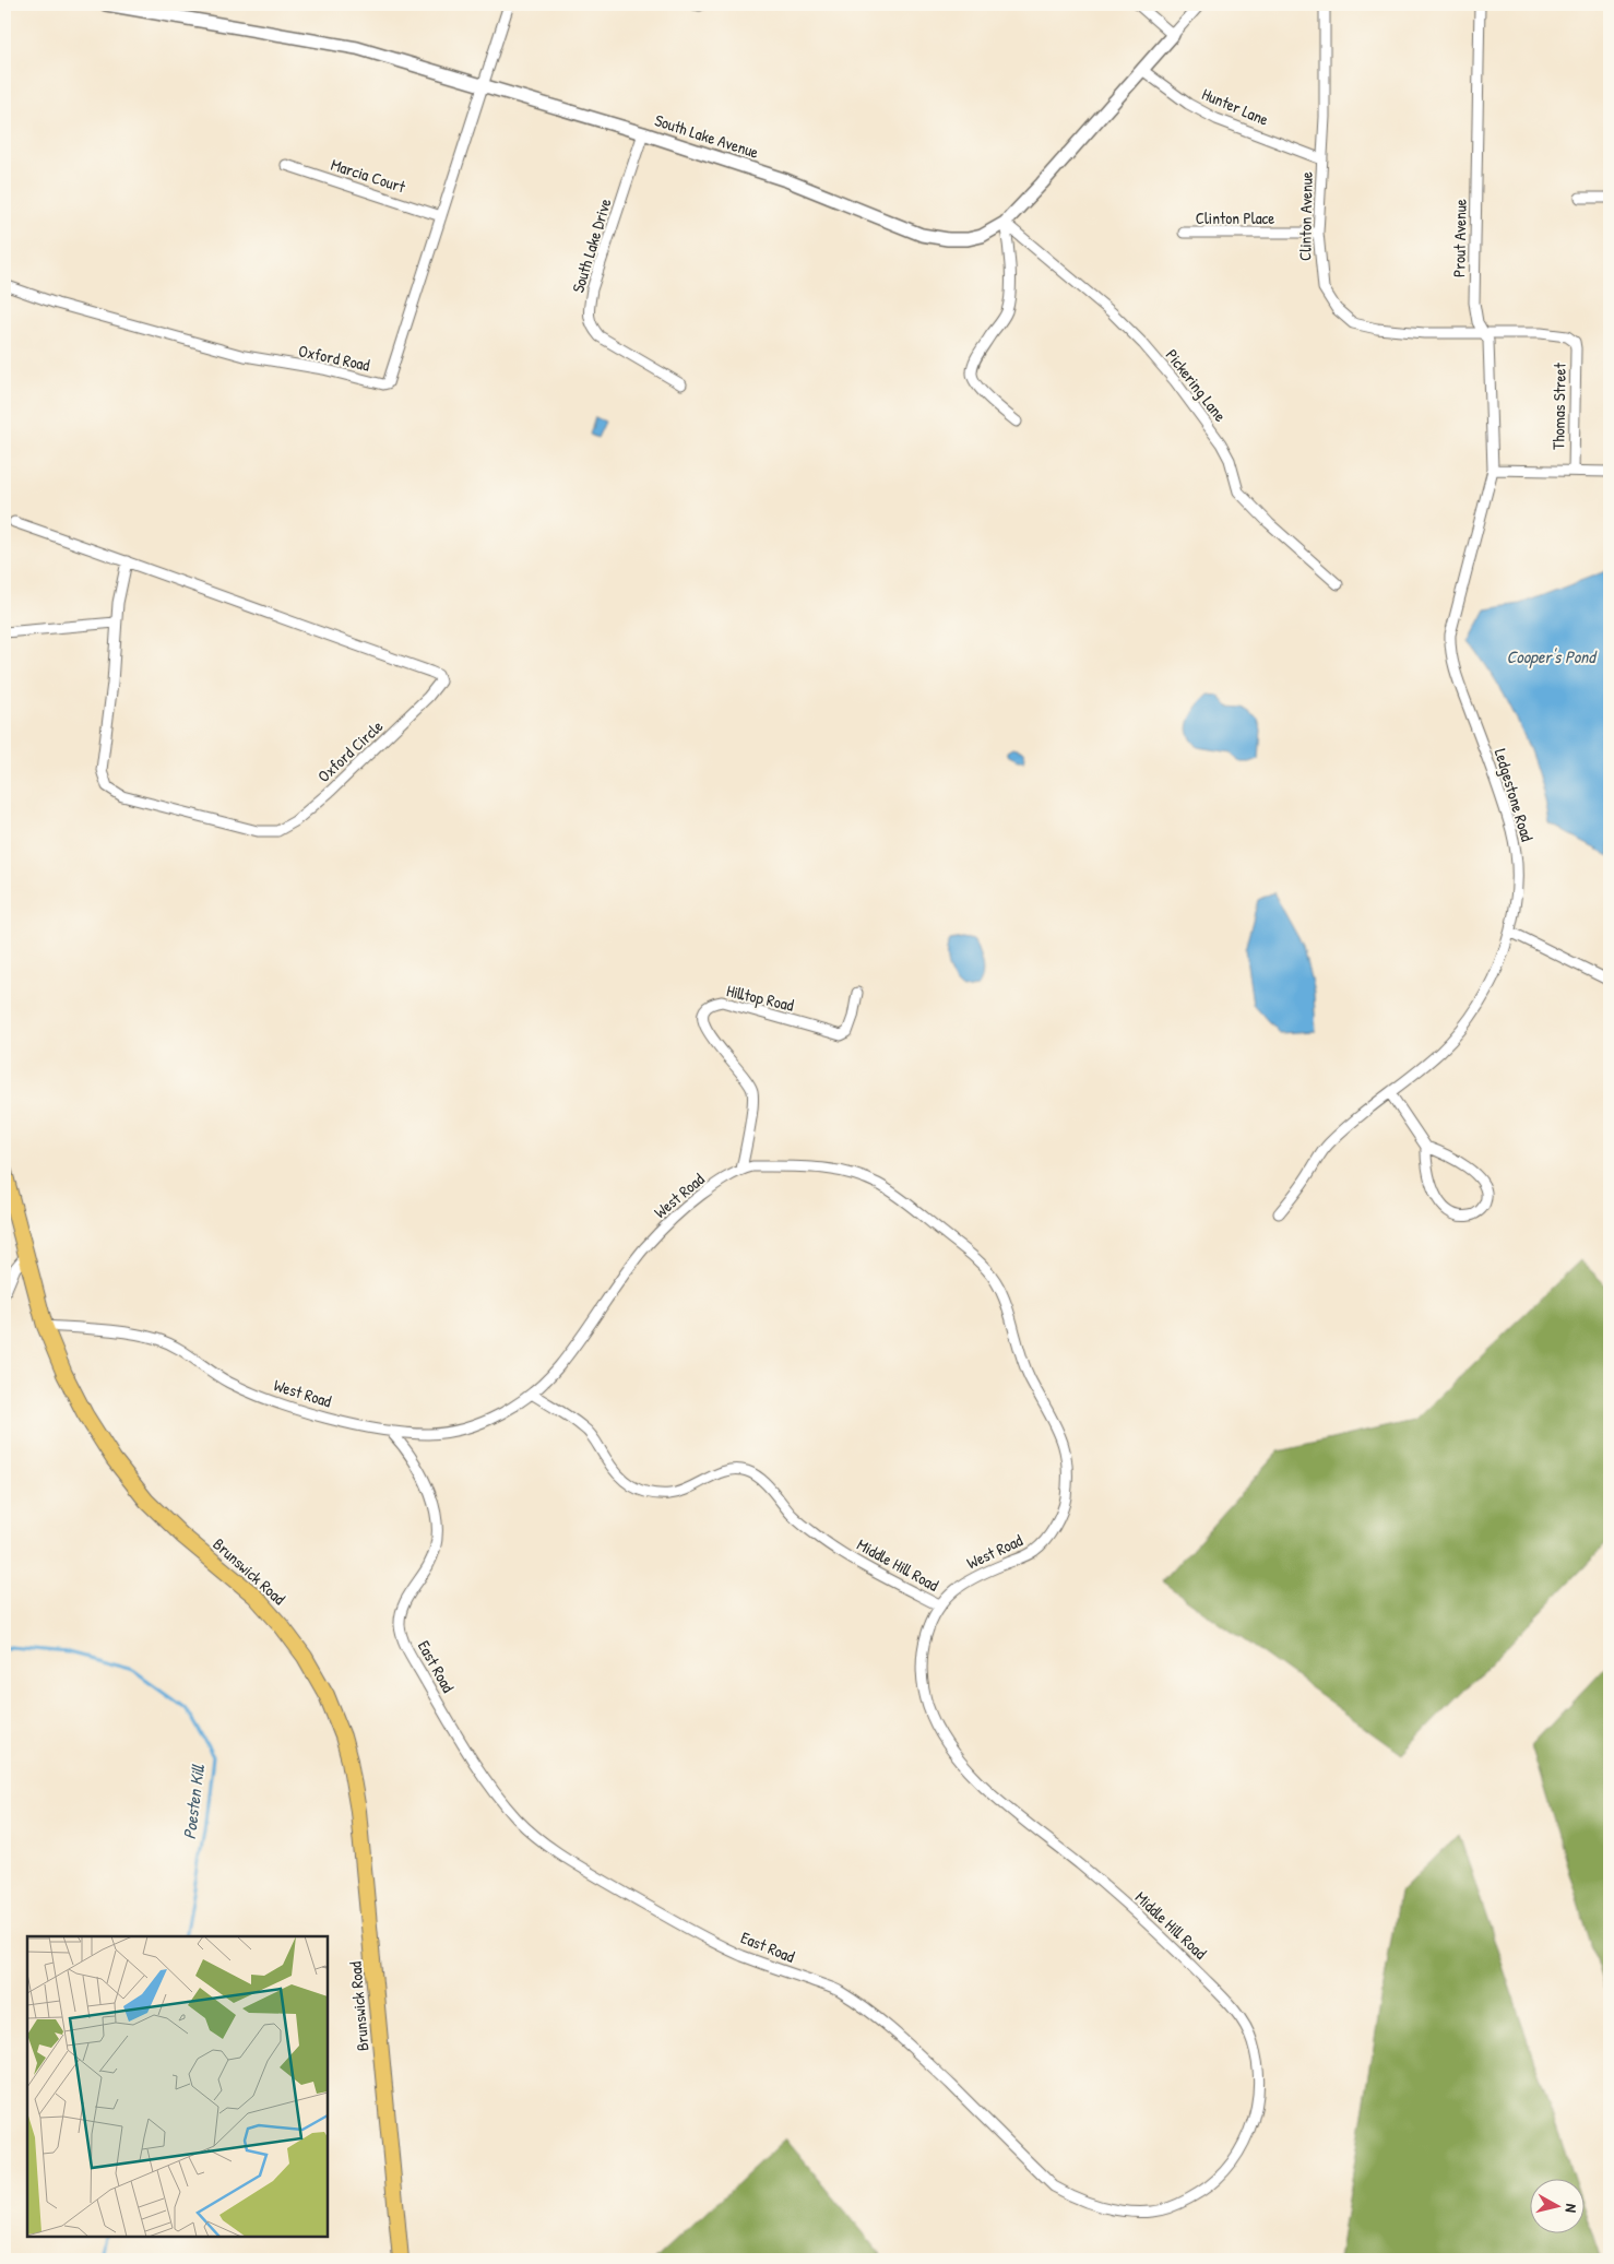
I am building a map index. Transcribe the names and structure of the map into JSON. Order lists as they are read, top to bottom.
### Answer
{
  "streets": {
    "main road": ["Brunswick Road"],
    "street": [
      "Hunter Lane",
      "South Lake Avenue",
      "Marcia Court",
      "Clinton Avenue",
      "Clinton Place",
      "Prout Avenue",
      "South Lake Drive",
      "Oxford Road",
      "Pickering Lane",
      "Thomas Street",
      "Oxford Circle",
      "Ledgestone Road",
      "Hilltop Road",
      "West Road",
      "Middle Hill Road",
      "East Road"
    ]
  },
  "crossings": [
    ["Hunter Lane", "South Lake Avenue"],
    ["Hunter Lane", "Clinton Avenue"],
    ["South Lake Avenue", "South Lake Drive"],
    ["South Lake Avenue", "Oxford Road"],
    ["South Lake Avenue", "Pickering Lane"],
    ["Marcia Court", "Oxford Road"],
    ["Clinton Avenue", "Clinton Place"],
    ["Clinton Avenue", "Prout Avenue"],
    ["Clinton Avenue", "Thomas Street"],
    ["Prout Avenue", "Ledgestone Road"],
    ["Hilltop Road", "West Road"],
    ["West Road", "Middle Hill Road"],
    ["West Road", "Brunswick Road"],
    ["West Road", "East Road"],
    ["Middle Hill Road", "East Road"]
  ],
  "water": ["Cooper's Pond", "Poesten Kill"],
  "north": "right"
}
